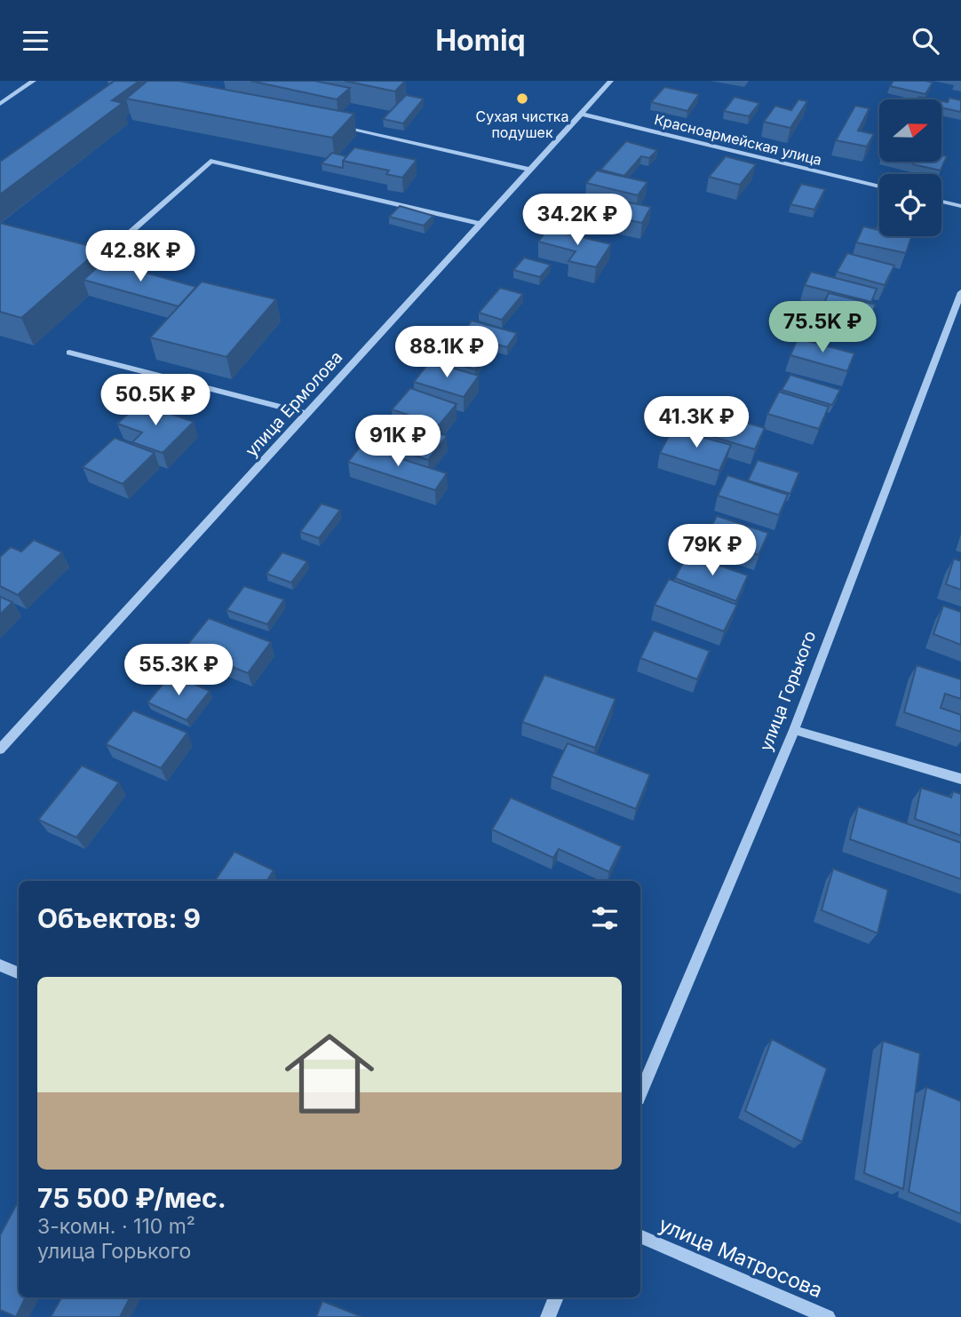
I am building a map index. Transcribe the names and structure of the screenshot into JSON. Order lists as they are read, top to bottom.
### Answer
{
  "streets": {
    "street": [
      "Красноармейская улица",
      "улица Ермолова",
      "улица Горького",
      "улица Матросова"
    ]
  },
  "crossings": [
    ["Красноармейская улица", "улица Ермолова"]
  ],
  "places": ["Сухая чистка подушек"],
  "north": "right",
  "page": {
    "header": "Homiq",
    "price": [
      "34.2K ₽",
      "42.8K ₽",
      "75.5K ₽",
      "88.1K ₽",
      "50.5K ₽",
      "41.3K ₽",
      "91K ₽",
      "79K ₽",
      "55.3K ₽"
    ],
    "heading": "Объектов: 9",
    "list": [
      {
        "name": "75 500 ₽/мес.",
        "note": "3-комн. · 110 m² · улица Горького"
      }
    ]
  }
}
